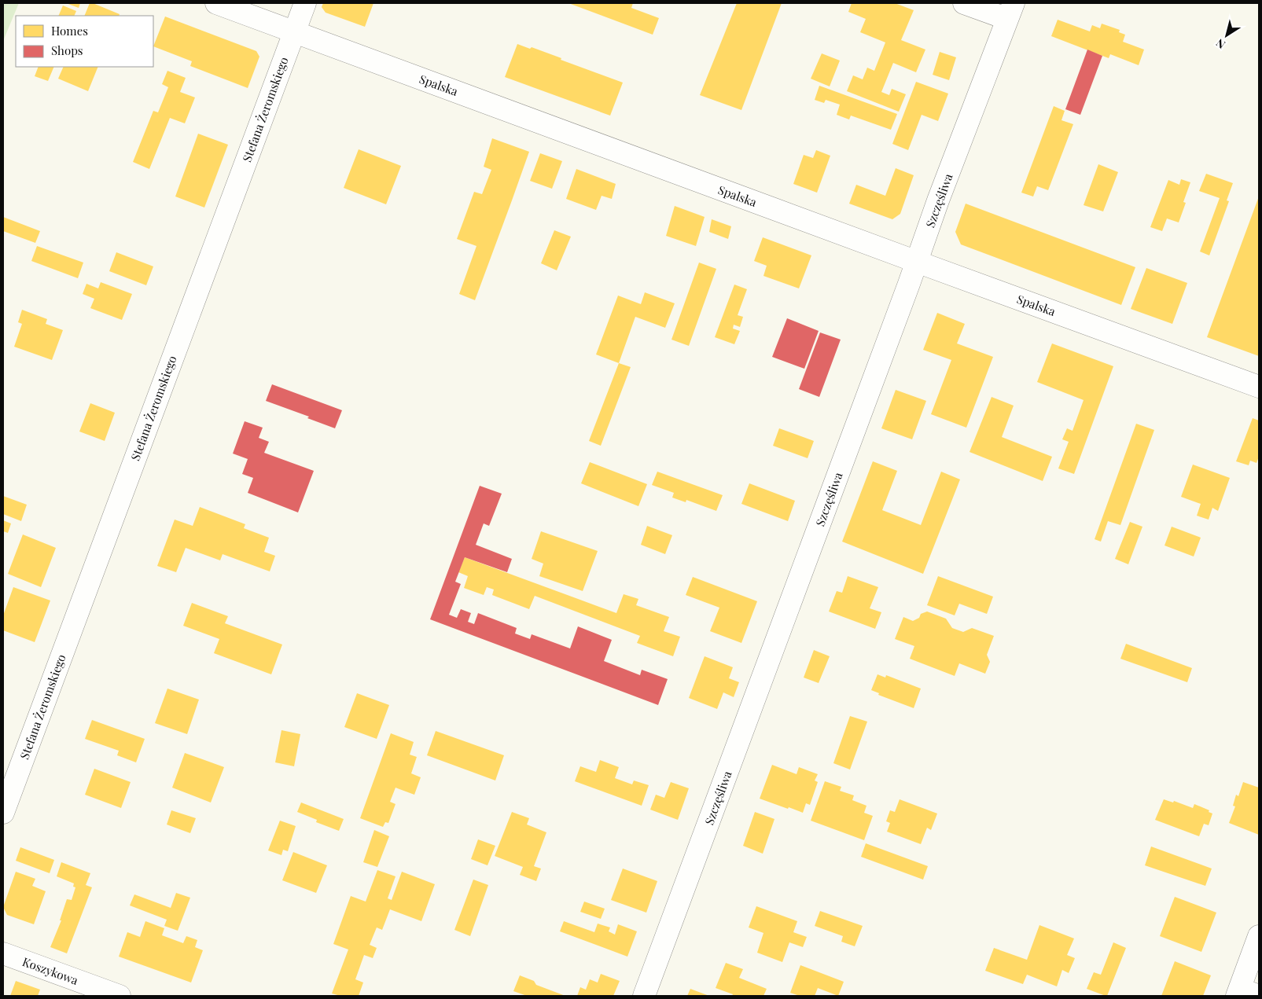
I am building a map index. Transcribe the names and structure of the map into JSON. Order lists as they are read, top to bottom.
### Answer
{
  "streets": {
    "street": [
      "Spalska",
      "Stefana Żeromskiego",
      "Szczęśliwa",
      "Koszykowa"
    ]
  },
  "crossings": [
    ["Spalska", "Stefana Żeromskiego"],
    ["Spalska", "Szczęśliwa"]
  ],
  "legend": ["Homes", "Shops"],
  "north": "bottom left"
}
